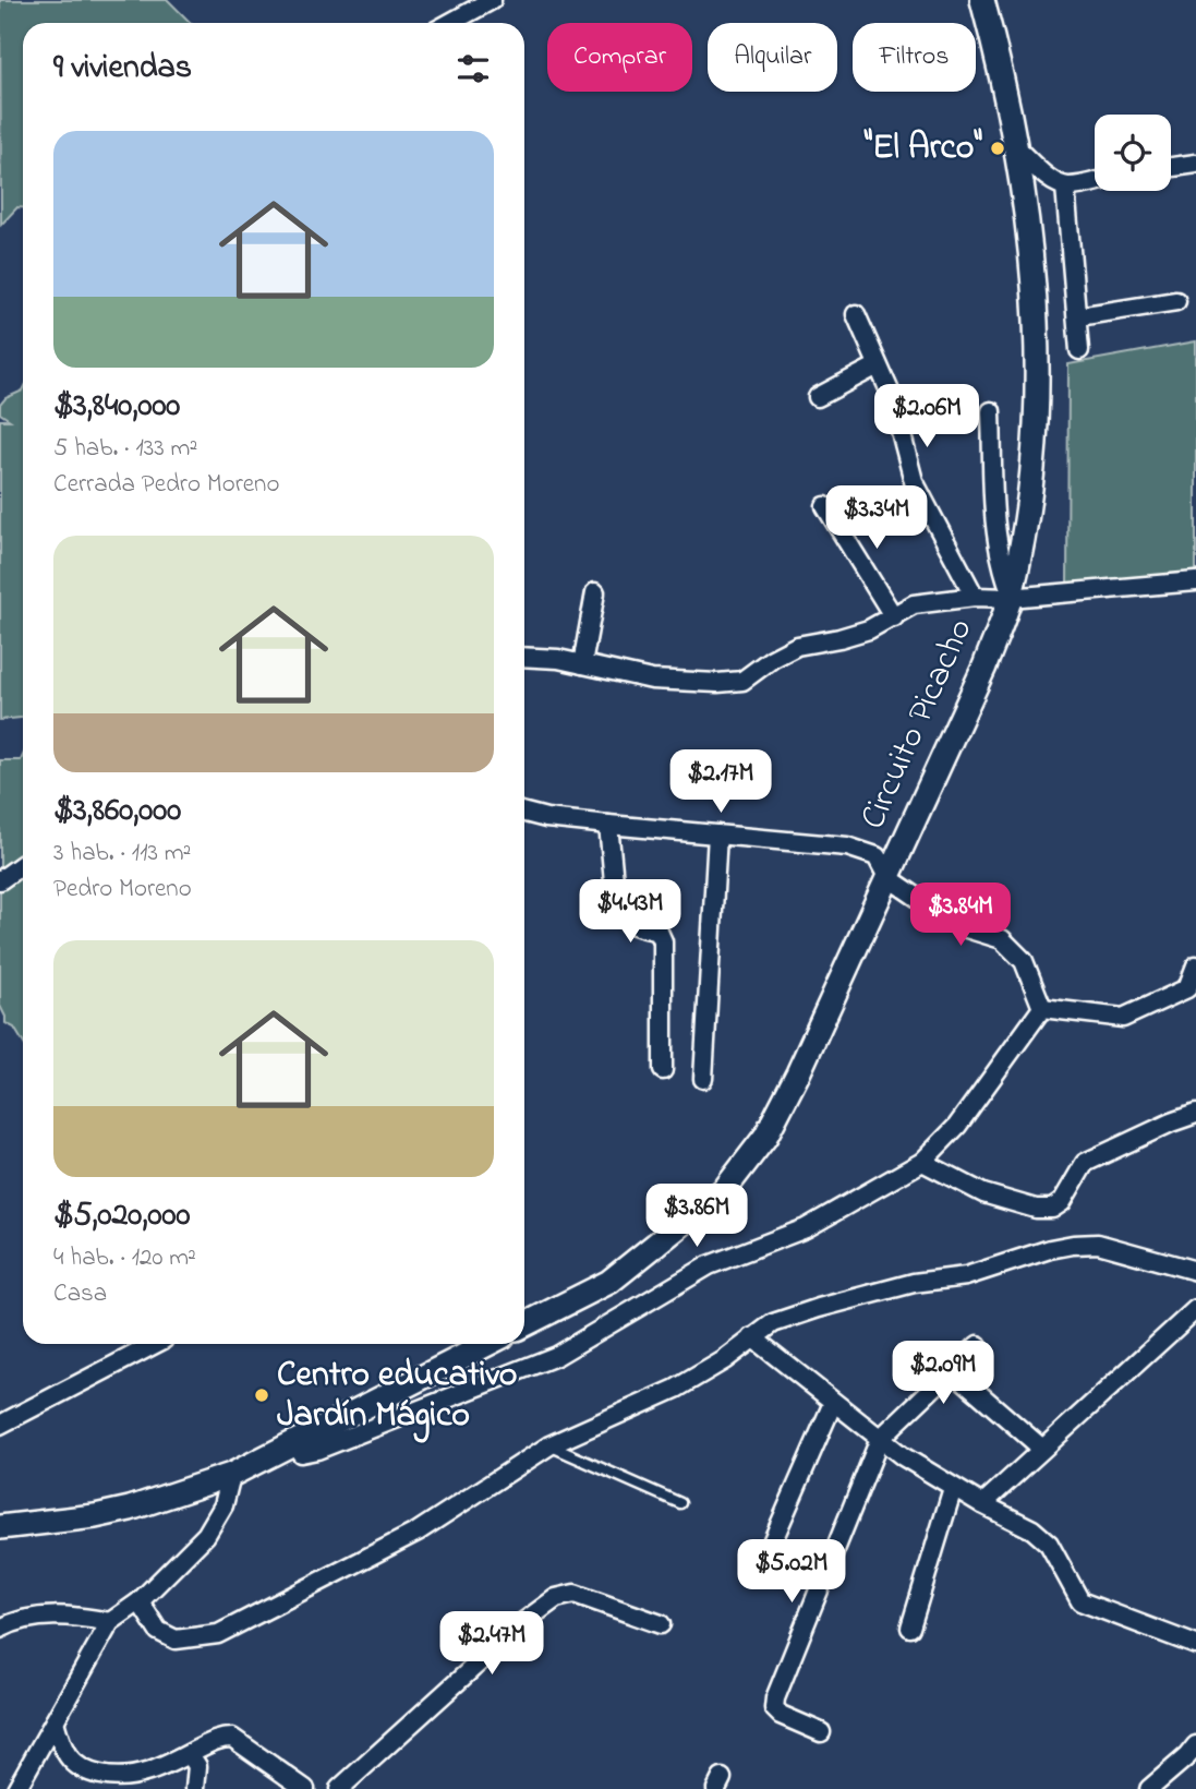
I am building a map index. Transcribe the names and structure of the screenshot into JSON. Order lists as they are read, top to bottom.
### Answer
{
  "streets": {
    "main road": ["Circuito Picacho"]
  },
  "places": ["\"El Arco\"", "Centro educativo Jardín Mágico"],
  "page": {
    "chip": ["Comprar", "Alquilar", "Filtros"],
    "heading": "9 viviendas",
    "list": [
      {
        "name": "$3,840,000",
        "note": "5 hab. · 133 m² · Cerrada Pedro Moreno"
      },
      {
        "name": "$3,860,000",
        "note": "3 hab. · 113 m² · Pedro Moreno"
      },
      {
        "name": "$5,020,000",
        "note": "4 hab. · 120 m² · Casa"
      }
    ],
    "price": [
      "$2.06M",
      "$3.34M",
      "$2.17M",
      "$4.43M",
      "$3.84M",
      "$3.86M",
      "$2.09M",
      "$5.02M",
      "$2.47M"
    ]
  }
}
